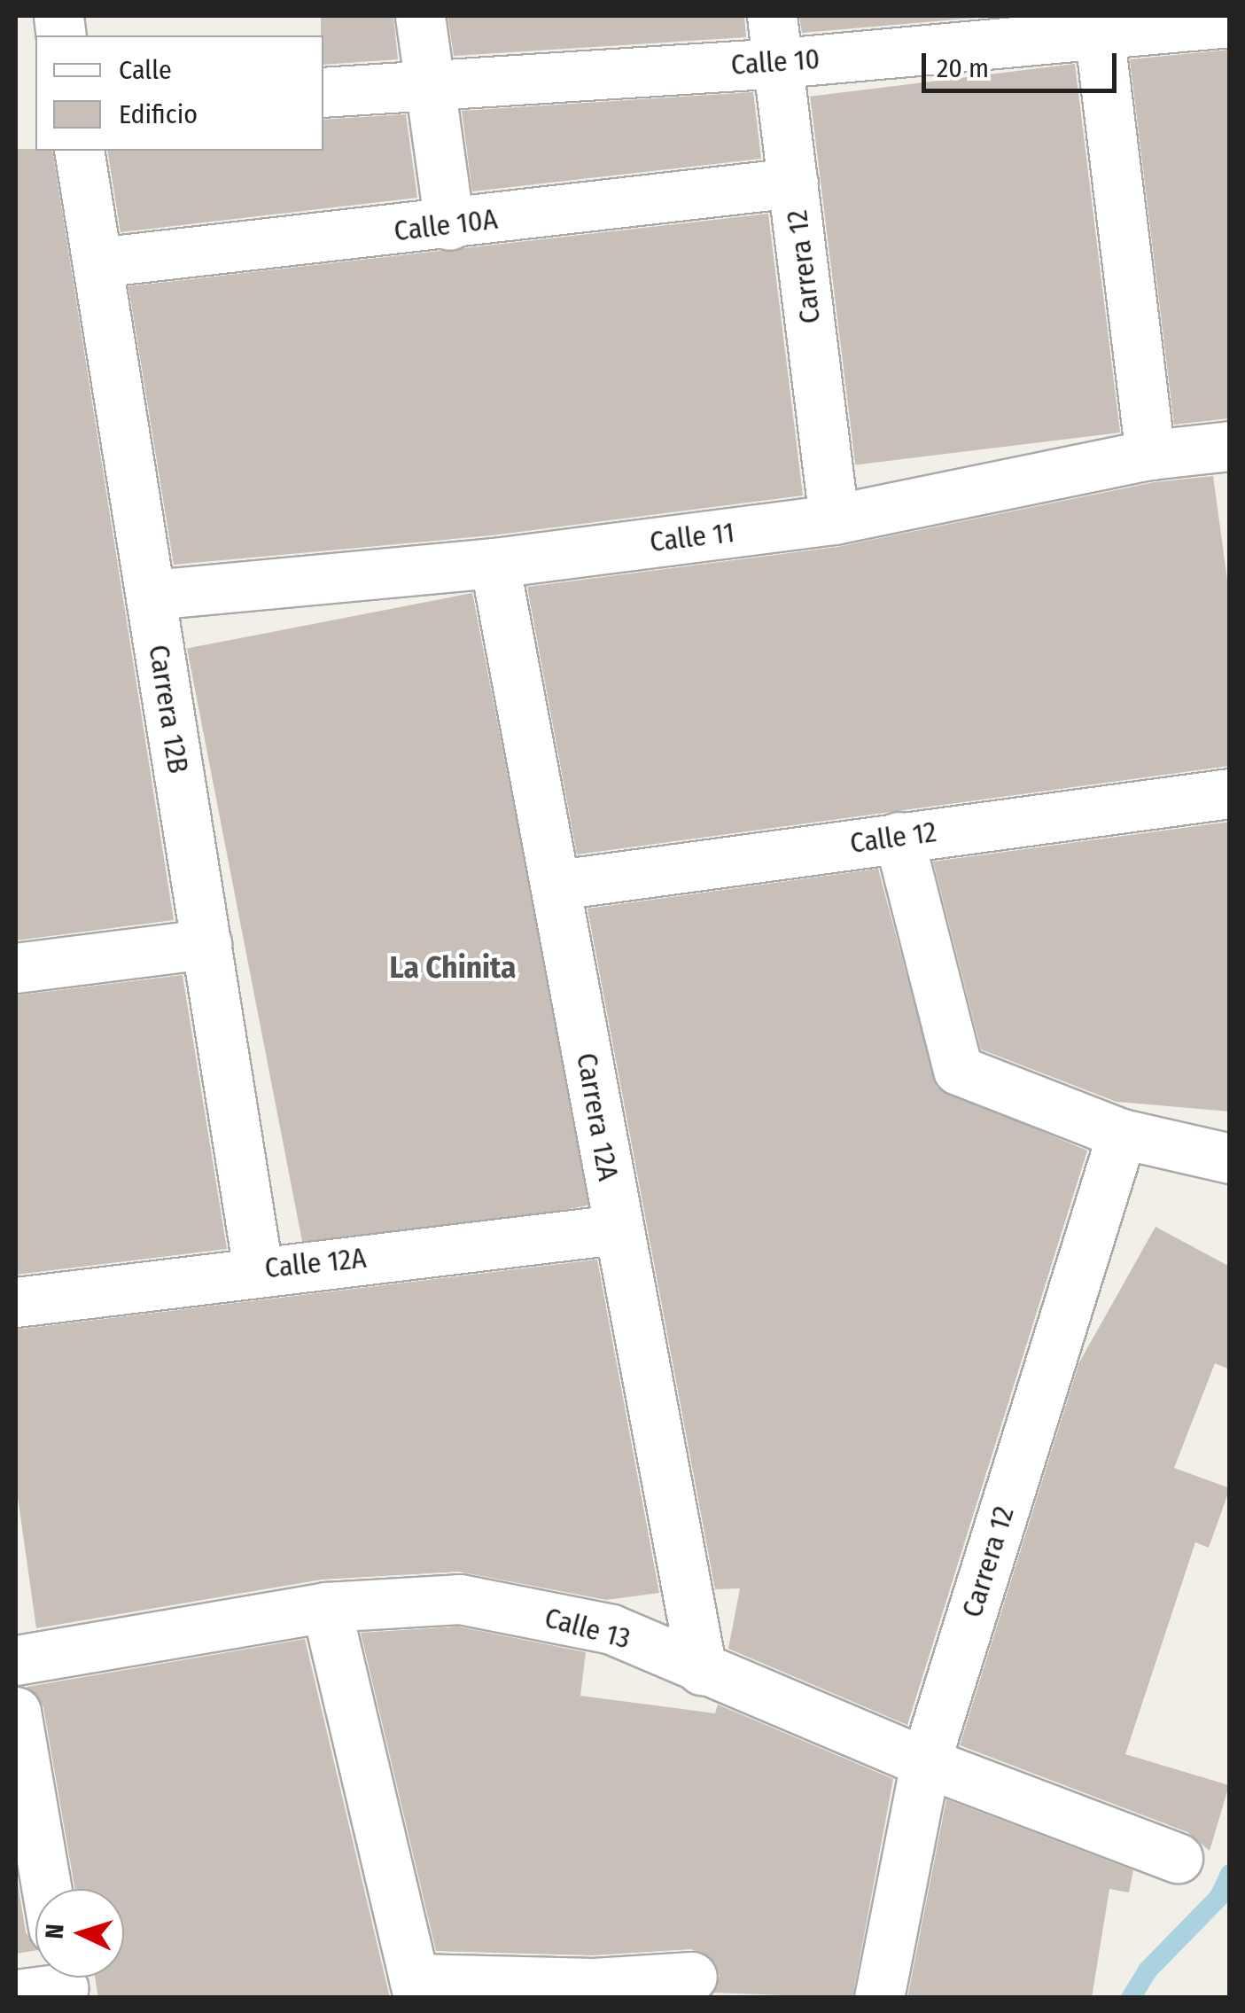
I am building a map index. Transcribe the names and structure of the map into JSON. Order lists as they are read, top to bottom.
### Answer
{
  "streets": {
    "street": [
      "Calle 10",
      "Calle 10A",
      "Carrera 12",
      "Calle 11",
      "Carrera 12B",
      "Calle 12",
      "Carrera 12A",
      "Calle 12A",
      "Calle 13"
    ]
  },
  "crossings": [
    ["Calle 10", "Carrera 12"],
    ["Calle 10A", "Carrera 12"],
    ["Calle 10A", "Carrera 12B"],
    ["Carrera 12", "Calle 11"],
    ["Carrera 12", "Calle 13"],
    ["Calle 11", "Carrera 12B"],
    ["Calle 11", "Carrera 12A"],
    ["Carrera 12B", "Calle 12A"],
    ["Calle 12", "Carrera 12A"],
    ["Carrera 12A", "Calle 12A"],
    ["Carrera 12A", "Calle 13"]
  ],
  "districts": ["La Chinita"],
  "legend": ["Calle", "Edificio"],
  "scale_bar": "20 m",
  "north": "left"
}
